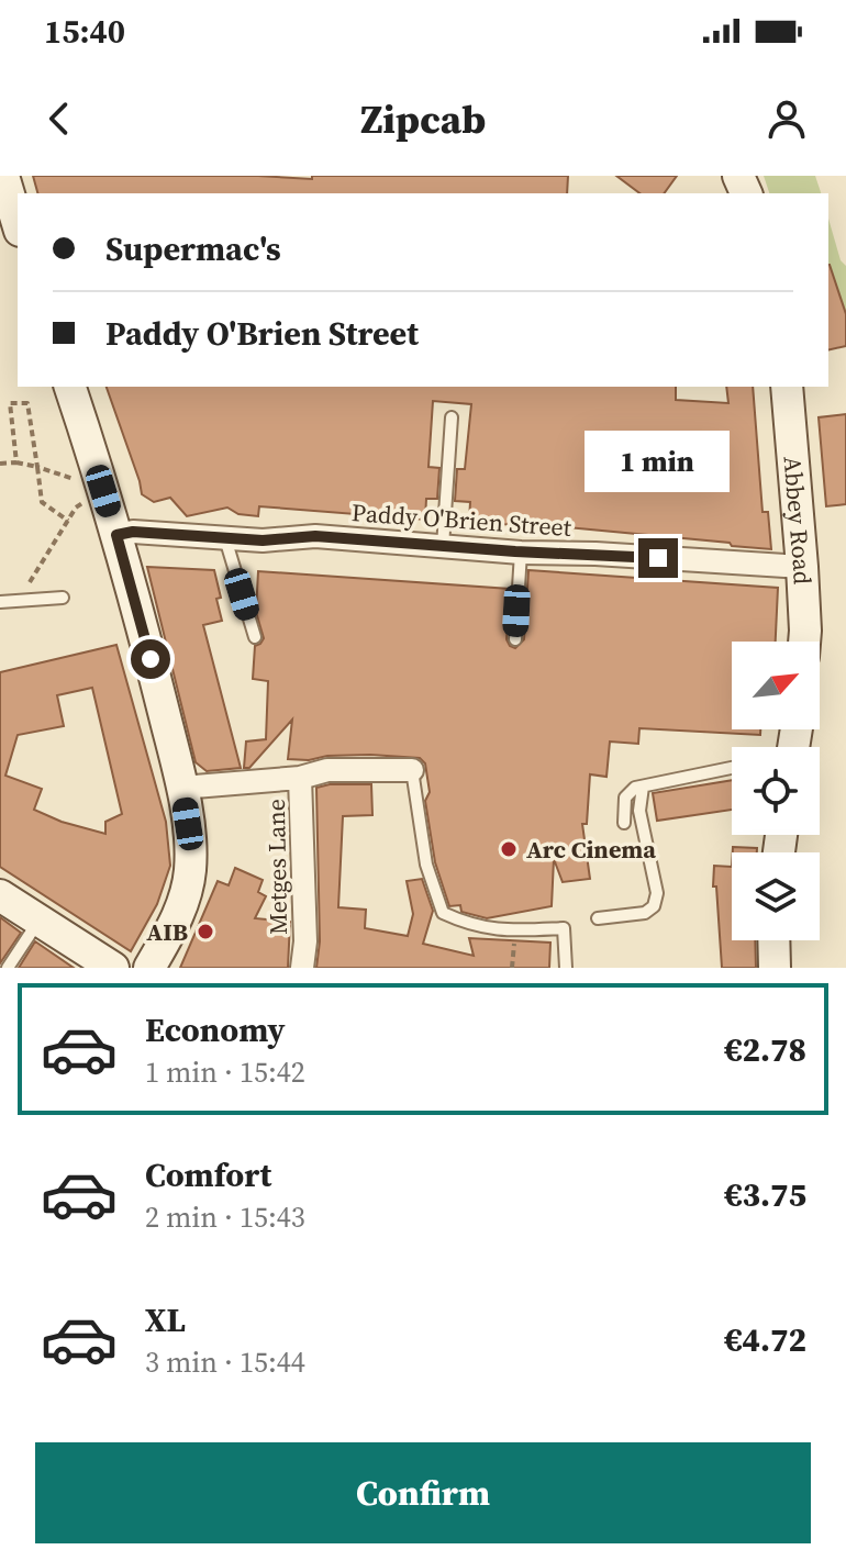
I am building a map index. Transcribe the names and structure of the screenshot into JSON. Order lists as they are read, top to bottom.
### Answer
{
  "streets": {
    "street": ["Paddy O'Brien Street", "Abbey Road", "Metges Lane"]
  },
  "crossings": [
    ["Paddy O'Brien Street", "Abbey Road"]
  ],
  "places": ["Arc Cinema", "AIB"],
  "north": "top right",
  "page": {
    "status": "15:40",
    "header": "Zipcab",
    "banner": ["Supermac's", "Paddy O'Brien Street"],
    "bubble": "1 min",
    "list": [
      {
        "name": "Economy",
        "note": "1 min · 15:42",
        "value": "€2.78"
      },
      {
        "name": "Comfort",
        "note": "2 min · 15:43",
        "value": "€3.75"
      },
      {
        "name": "XL",
        "note": "3 min · 15:44",
        "value": "€4.72"
      }
    ],
    "buttons": "Confirm"
  }
}
